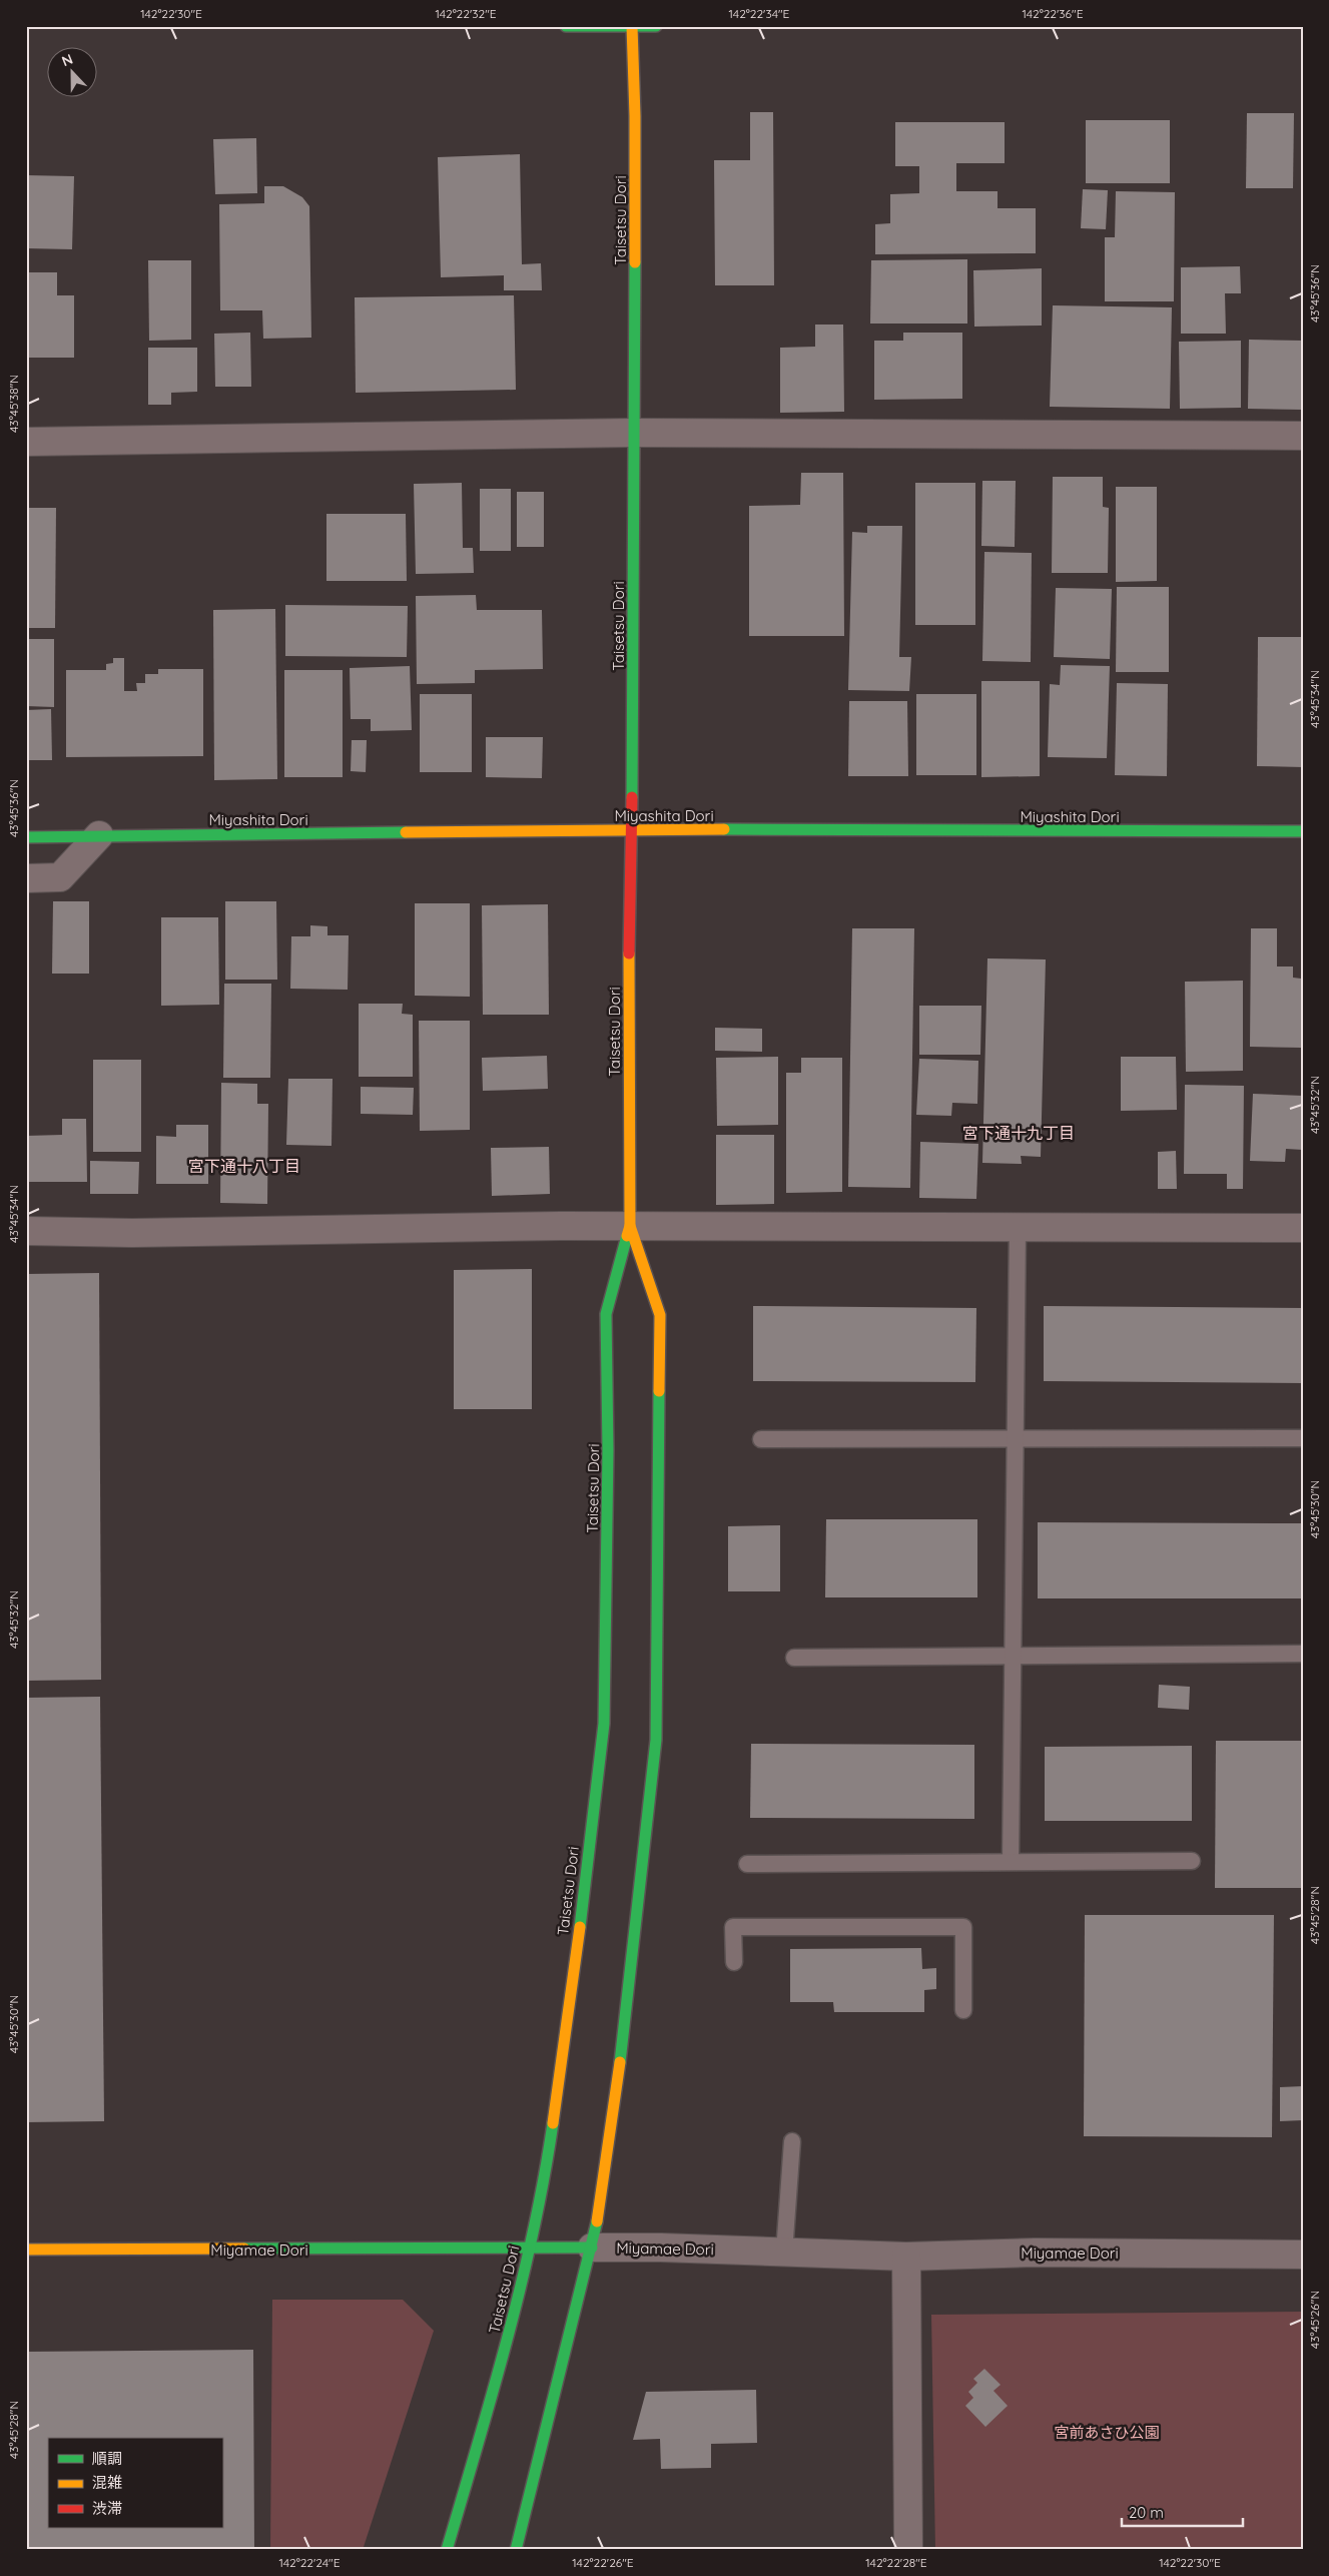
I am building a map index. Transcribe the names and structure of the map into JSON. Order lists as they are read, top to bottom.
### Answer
{
  "streets": {
    "main road": ["Taisetsu Dori", "Miyashita Dori", "Miyamae Dori"]
  },
  "crossings": [
    ["Taisetsu Dori", "Miyashita Dori"],
    ["Taisetsu Dori", "Miyamae Dori"]
  ],
  "districts": ["宮下通十九丁目", "宮下通十八丁目"],
  "parks": ["宮前あさひ公園"],
  "legend": ["順調", "混雑", "渋滞"],
  "scale_bar": "20 m",
  "north": "top",
  "coordinates": [
    "142°22'30\"E",
    "142°22'32\"E",
    "142°22'34\"E",
    "142°22'36\"E",
    "43°45'36\"N",
    "43°45'38\"N",
    "43°45'34\"N",
    "43°45'32\"N",
    "43°45'30\"N",
    "43°45'28\"N",
    "43°45'26\"N",
    "142°22'24\"E",
    "142°22'26\"E",
    "142°22'28\"E"
  ]
}
